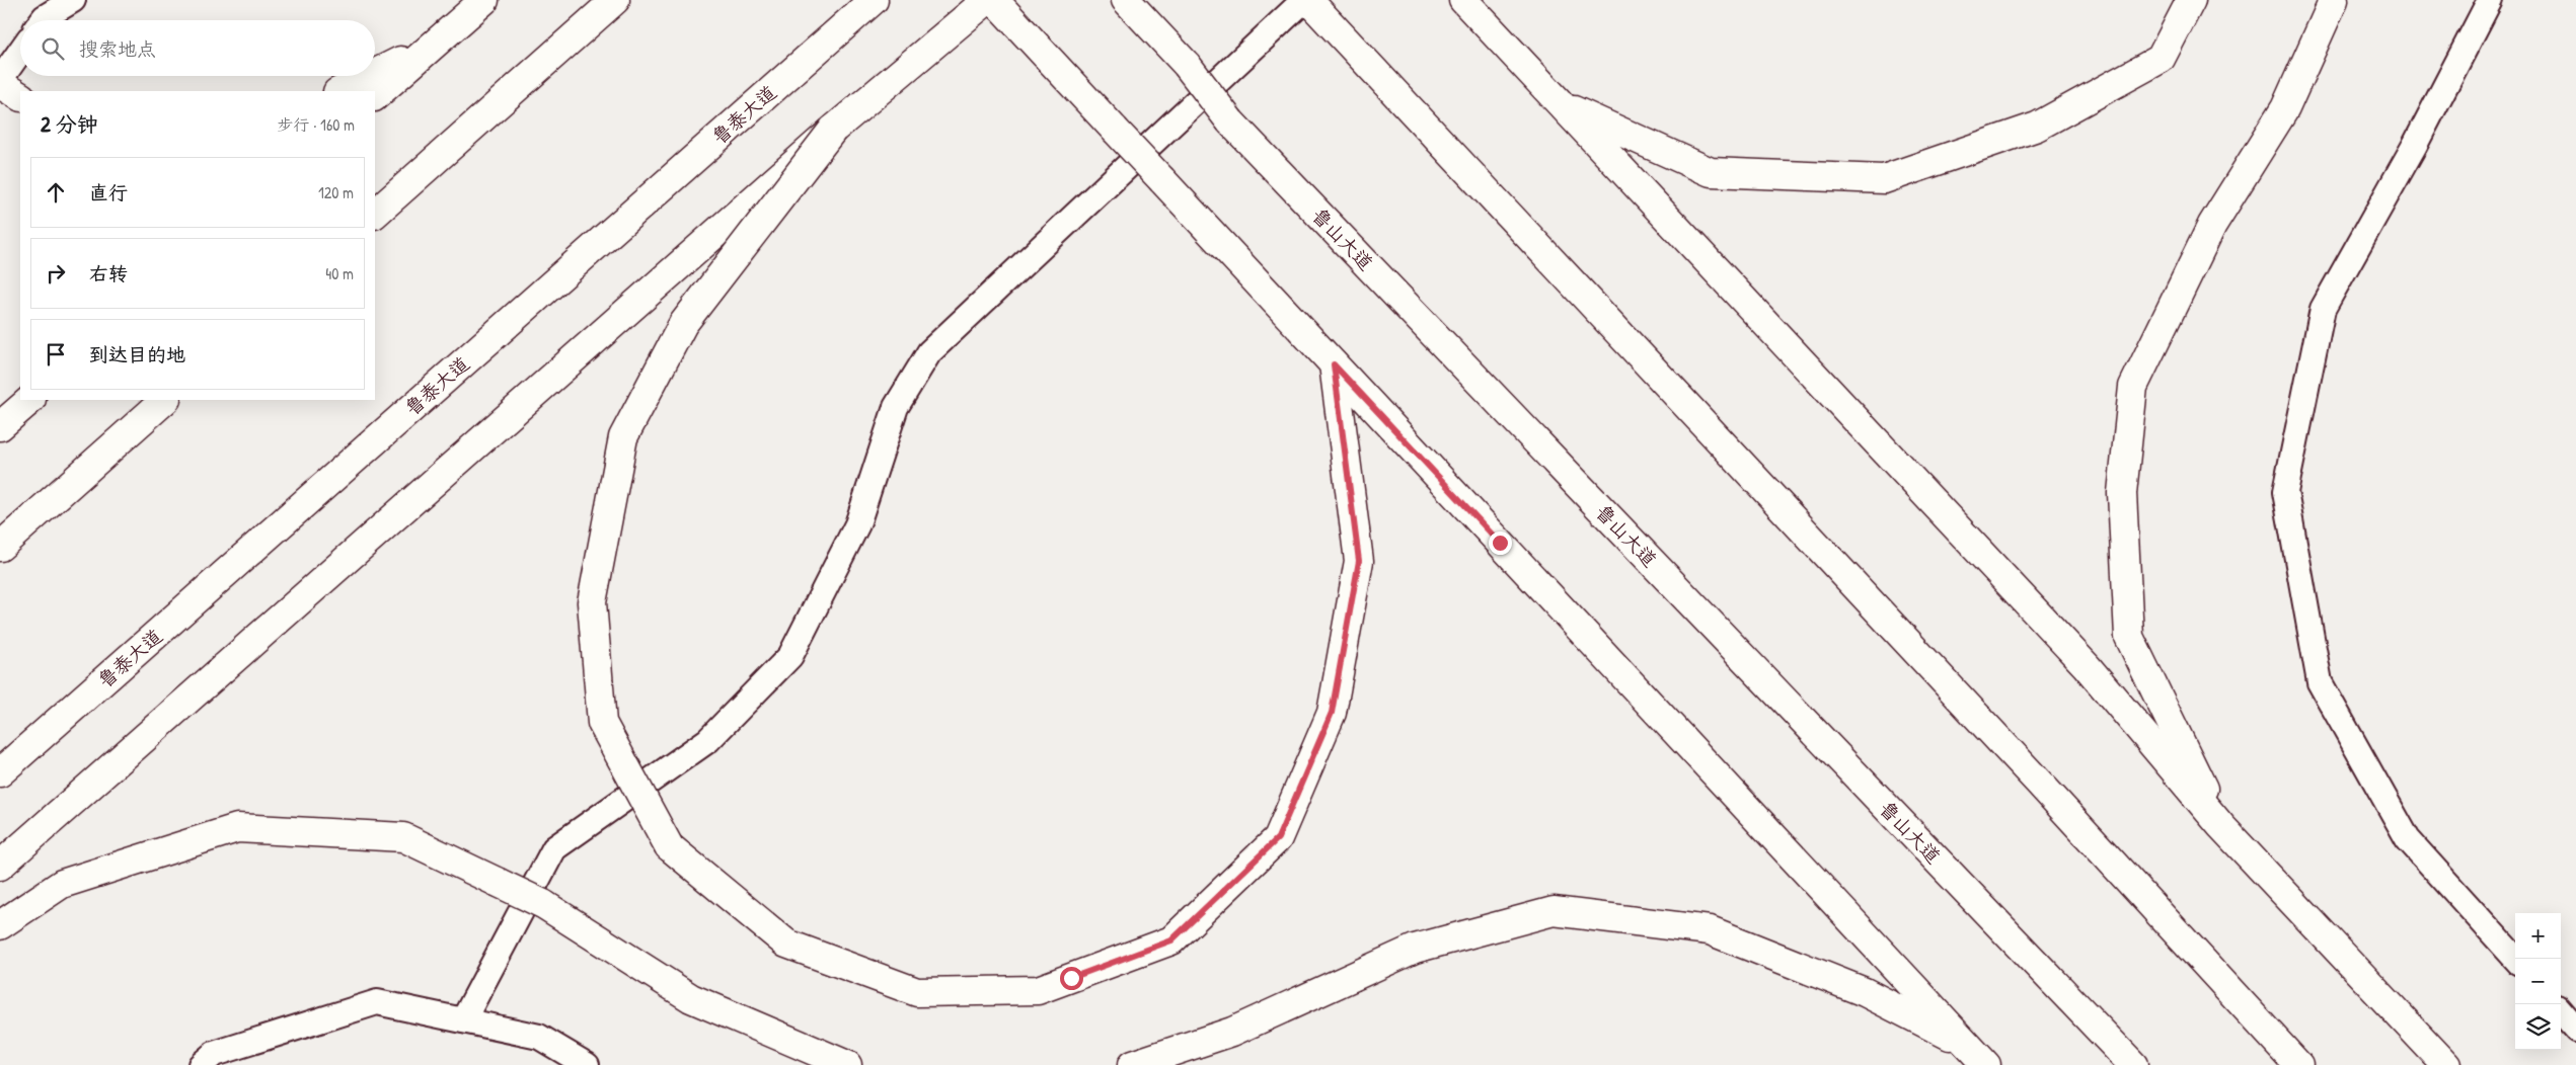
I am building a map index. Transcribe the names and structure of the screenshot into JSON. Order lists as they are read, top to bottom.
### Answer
{
  "streets": {
    "main road": ["鲁泰大道", "鲁山大道"]
  },
  "page": {
    "search": "搜索地点",
    "heading": ["2 分钟", "步行 · 160 m"],
    "list": [
      ["直行", "120 m"],
      ["右转", "40 m"],
      "到达目的地"
    ],
    "map_buttons": ["+", "−"]
  }
}
